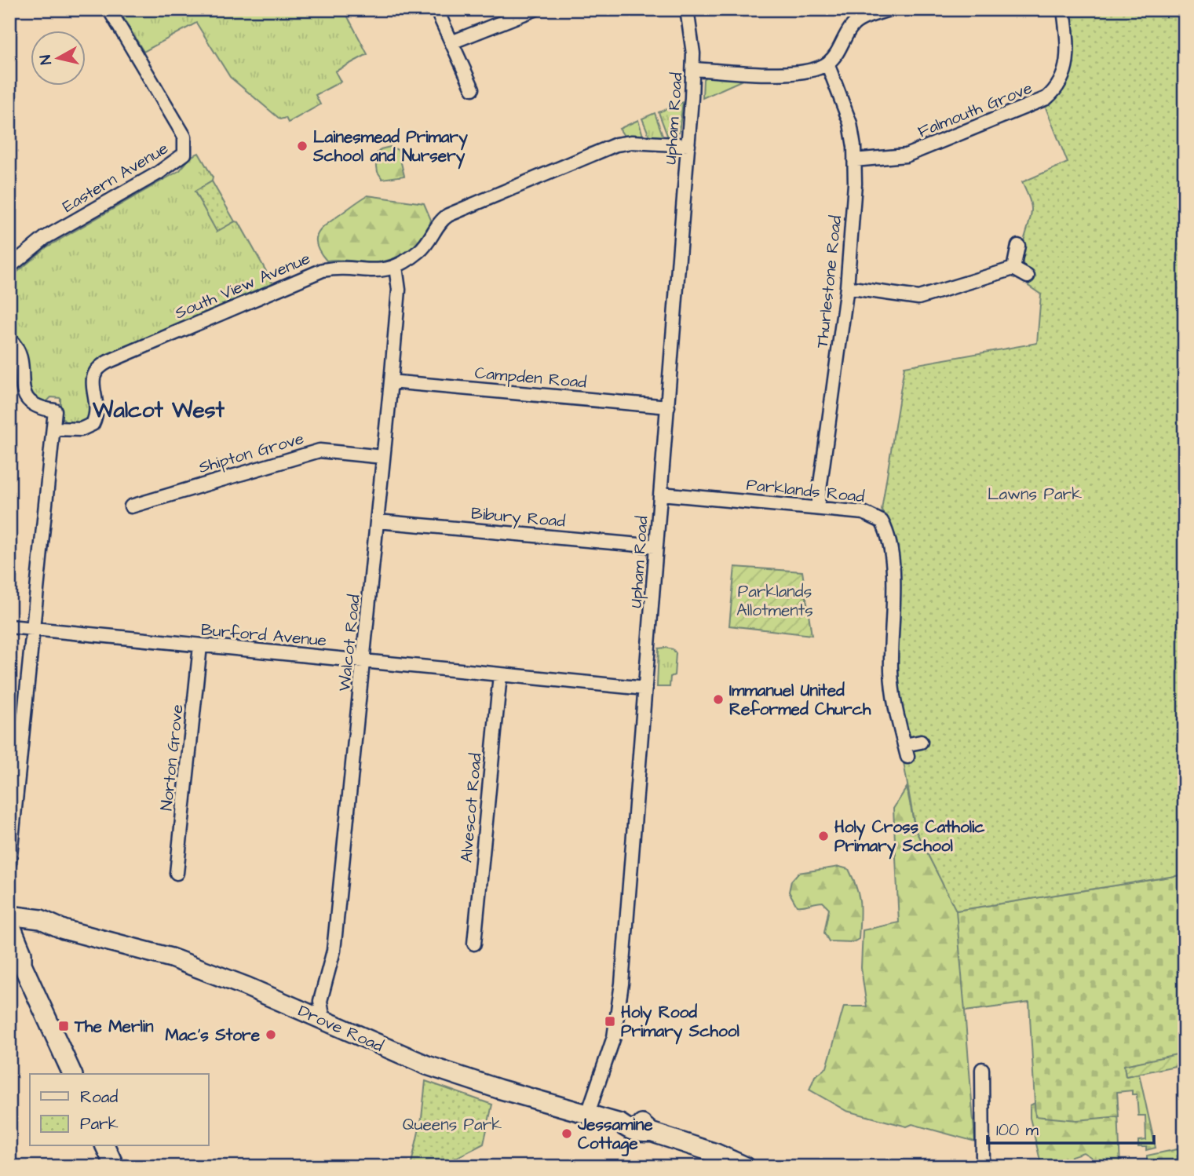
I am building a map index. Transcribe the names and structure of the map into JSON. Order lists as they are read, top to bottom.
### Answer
{
  "streets": {
    "main road": ["Drove Road"],
    "street": [
      "Falmouth Grove",
      "Upham Road",
      "Eastern Avenue",
      "Thurlestone Road",
      "South View Avenue",
      "Campden Road",
      "Shipton Grove",
      "Parklands Road",
      "Bibury Road",
      "Burford Avenue",
      "Walcot Road",
      "Norton Grove",
      "Alvescot Road"
    ]
  },
  "crossings": [
    ["Falmouth Grove", "Thurlestone Road"],
    ["Upham Road", "South View Avenue"],
    ["Upham Road", "Campden Road"],
    ["Upham Road", "Parklands Road"],
    ["Upham Road", "Bibury Road"],
    ["Upham Road", "Burford Avenue"],
    ["Upham Road", "Drove Road"],
    ["Thurlestone Road", "Parklands Road"],
    ["South View Avenue", "Walcot Road"],
    ["Campden Road", "Walcot Road"],
    ["Shipton Grove", "Walcot Road"],
    ["Bibury Road", "Walcot Road"],
    ["Burford Avenue", "Walcot Road"],
    ["Burford Avenue", "Norton Grove"],
    ["Burford Avenue", "Alvescot Road"],
    ["Walcot Road", "Drove Road"]
  ],
  "districts": ["Walcot West"],
  "parks": ["Lawns Park", "Parklands Allotments", "Queens Park"],
  "places": {
    "other": [
      "Lainesmead Primary School and Nursery",
      "Immanuel United Reformed Church",
      "Holy Cross Catholic Primary School",
      "Mac's Store",
      "Jessamine Cottage"
    ],
    "transit": ["Holy Rood Primary School", "The Merlin"]
  },
  "legend": ["Road", "Park"],
  "scale_bar": "100 m",
  "north": "left"
}
